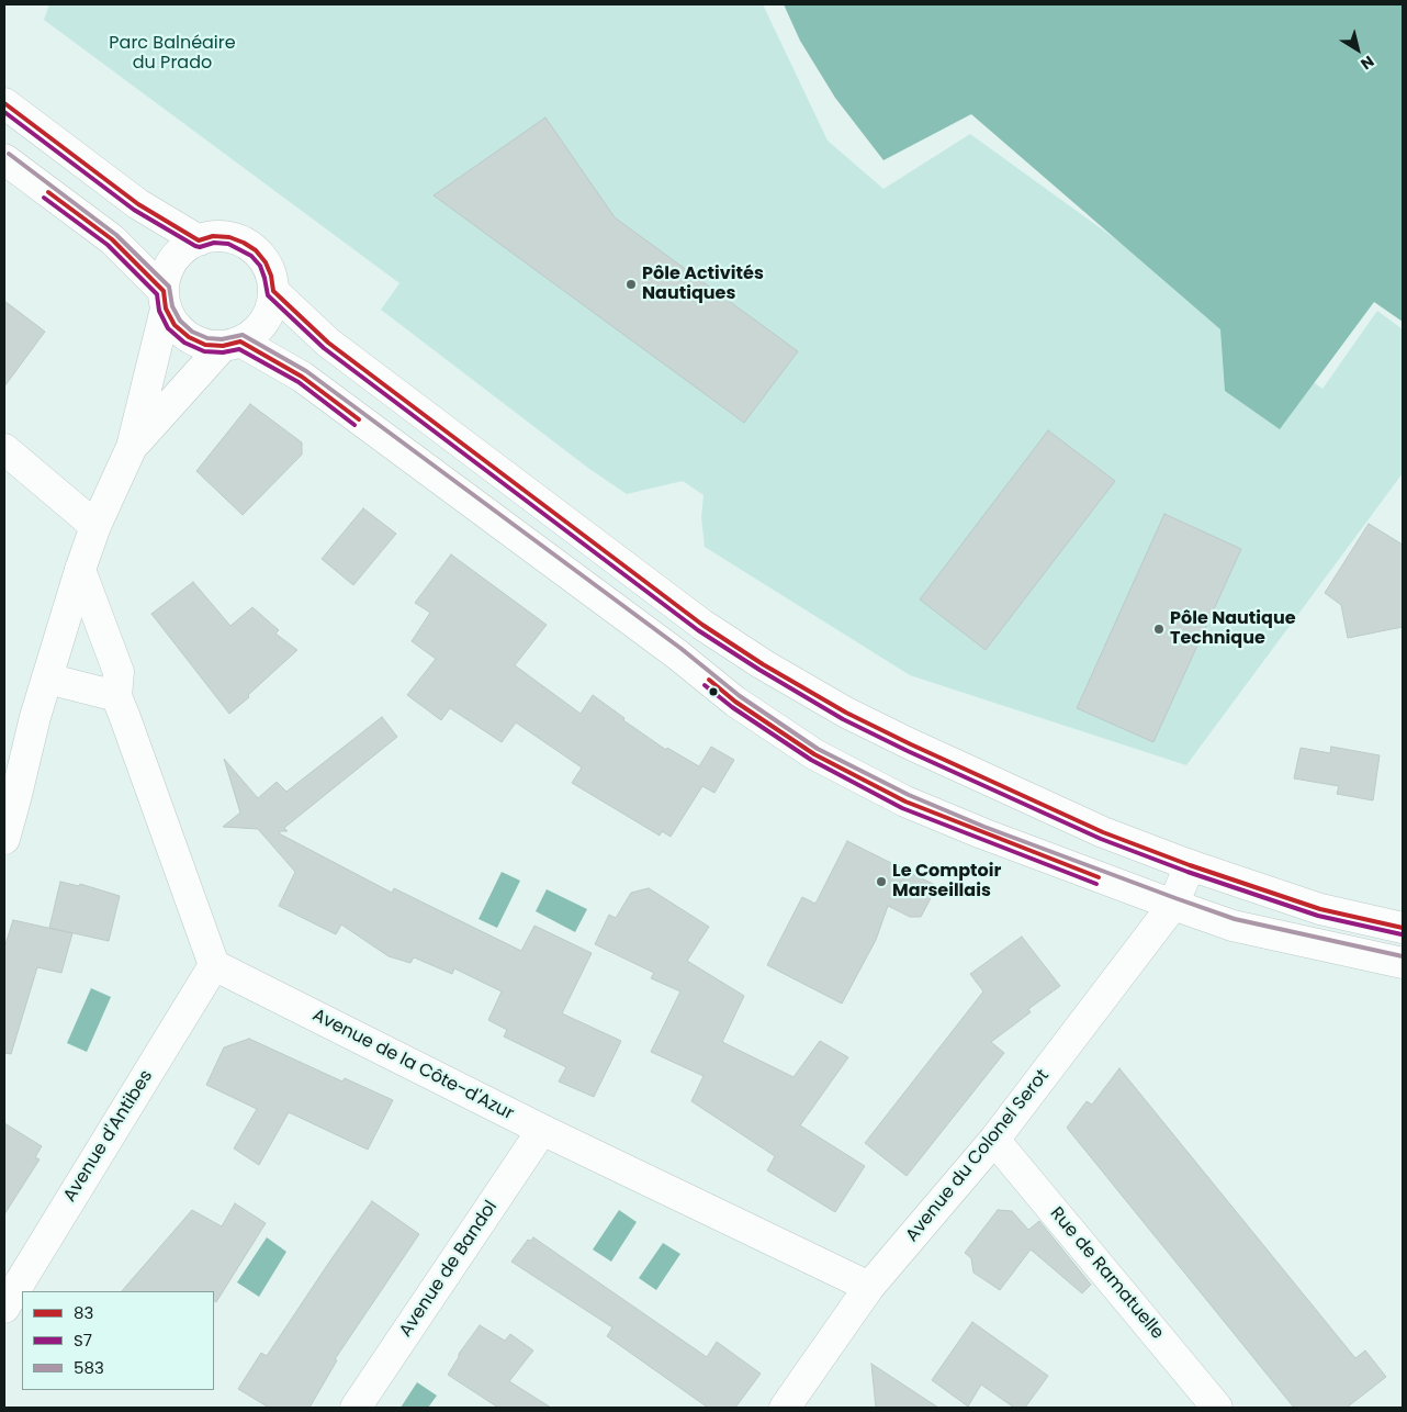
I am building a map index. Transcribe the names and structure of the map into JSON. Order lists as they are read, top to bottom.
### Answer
{
  "streets": {
    "street": [
      "Avenue de la Côte-d'Azur",
      "Avenue d'Antibes",
      "Avenue du Colonel Serot",
      "Avenue de Bandol",
      "Rue de Ramatuelle"
    ]
  },
  "crossings": [
    ["Avenue de la Côte-d'Azur", "Avenue d'Antibes"],
    ["Avenue de la Côte-d'Azur", "Avenue du Colonel Serot"],
    ["Avenue de la Côte-d'Azur", "Avenue de Bandol"],
    ["Avenue du Colonel Serot", "Rue de Ramatuelle"]
  ],
  "parks": ["Parc Balnéaire du Prado"],
  "places": ["Pôle Activités Nautiques", "Pôle Nautique Technique", "Le Comptoir Marseillais"],
  "lines": ["transit line 83", "transit line S7", "transit line 583"],
  "legend": ["83", "S7", "583"],
  "north": "bottom right"
}
